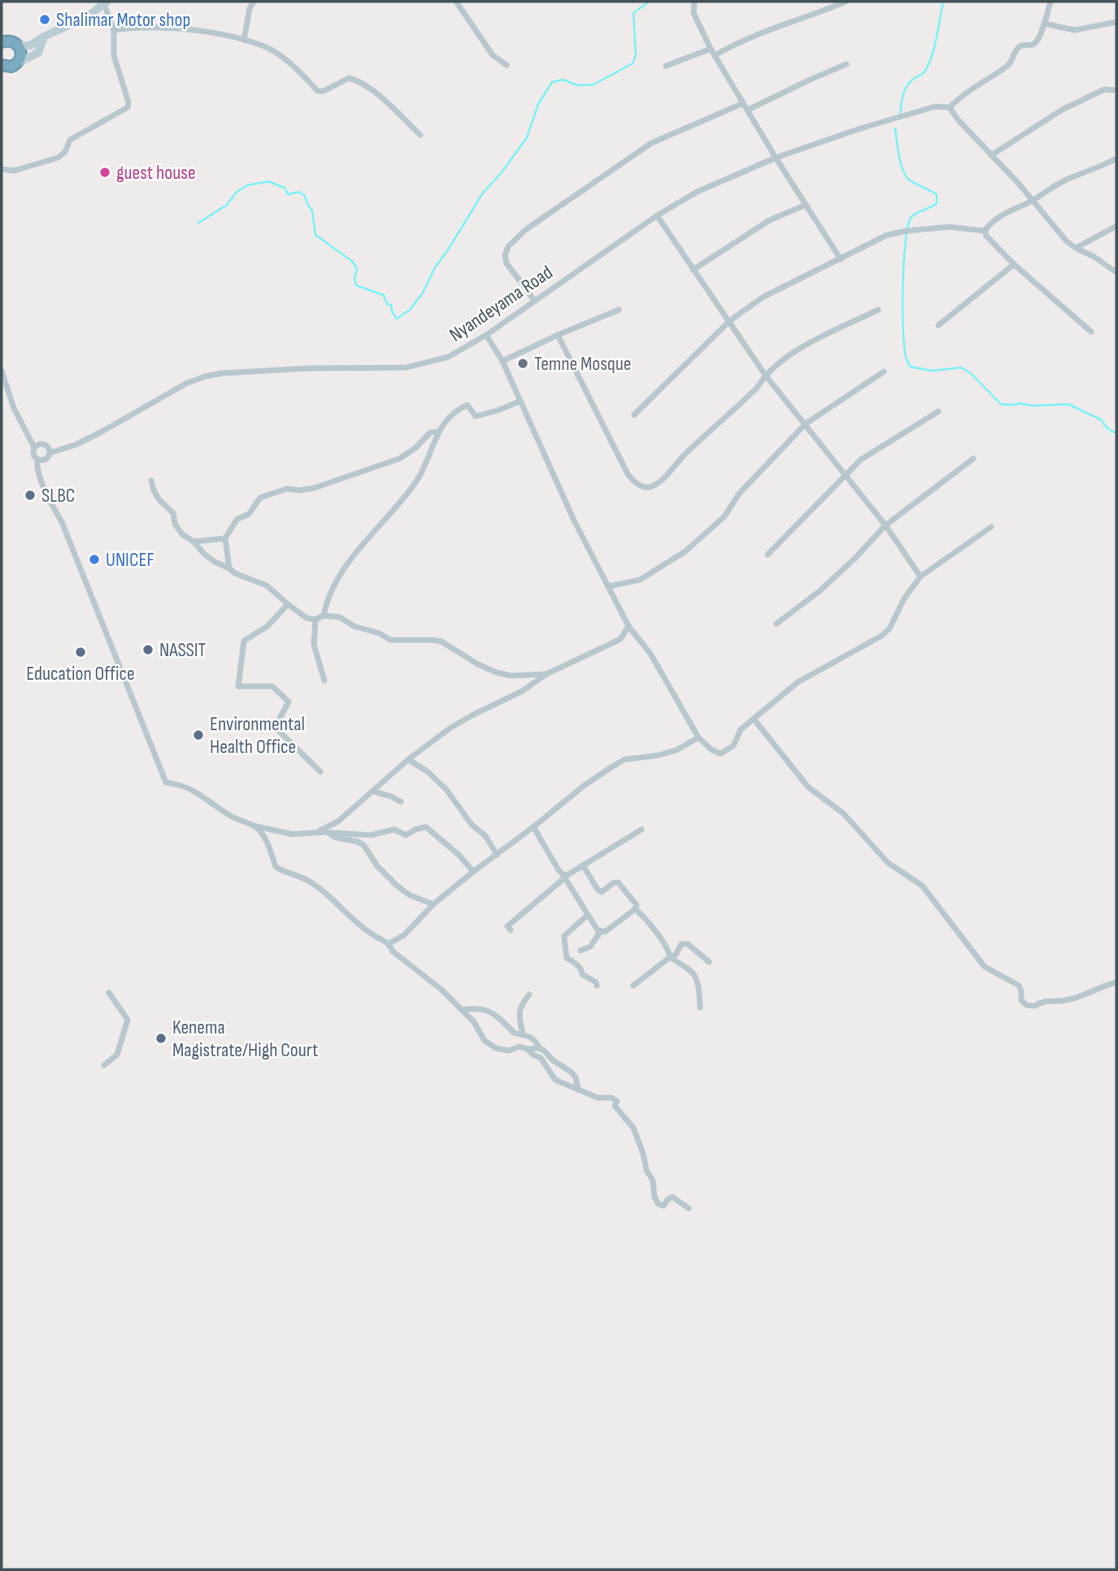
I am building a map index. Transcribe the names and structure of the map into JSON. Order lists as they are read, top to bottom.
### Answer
{
  "streets": {
    "street": ["Nyandeyama Road"]
  },
  "places": [
    "Shalimar Motor shop",
    "guest house",
    "Temne Mosque",
    "SLBC",
    "UNICEF",
    "NASSIT",
    "Education Office",
    "Environmental Health Office",
    "Kenema Magistrate/High Court"
  ]
}
